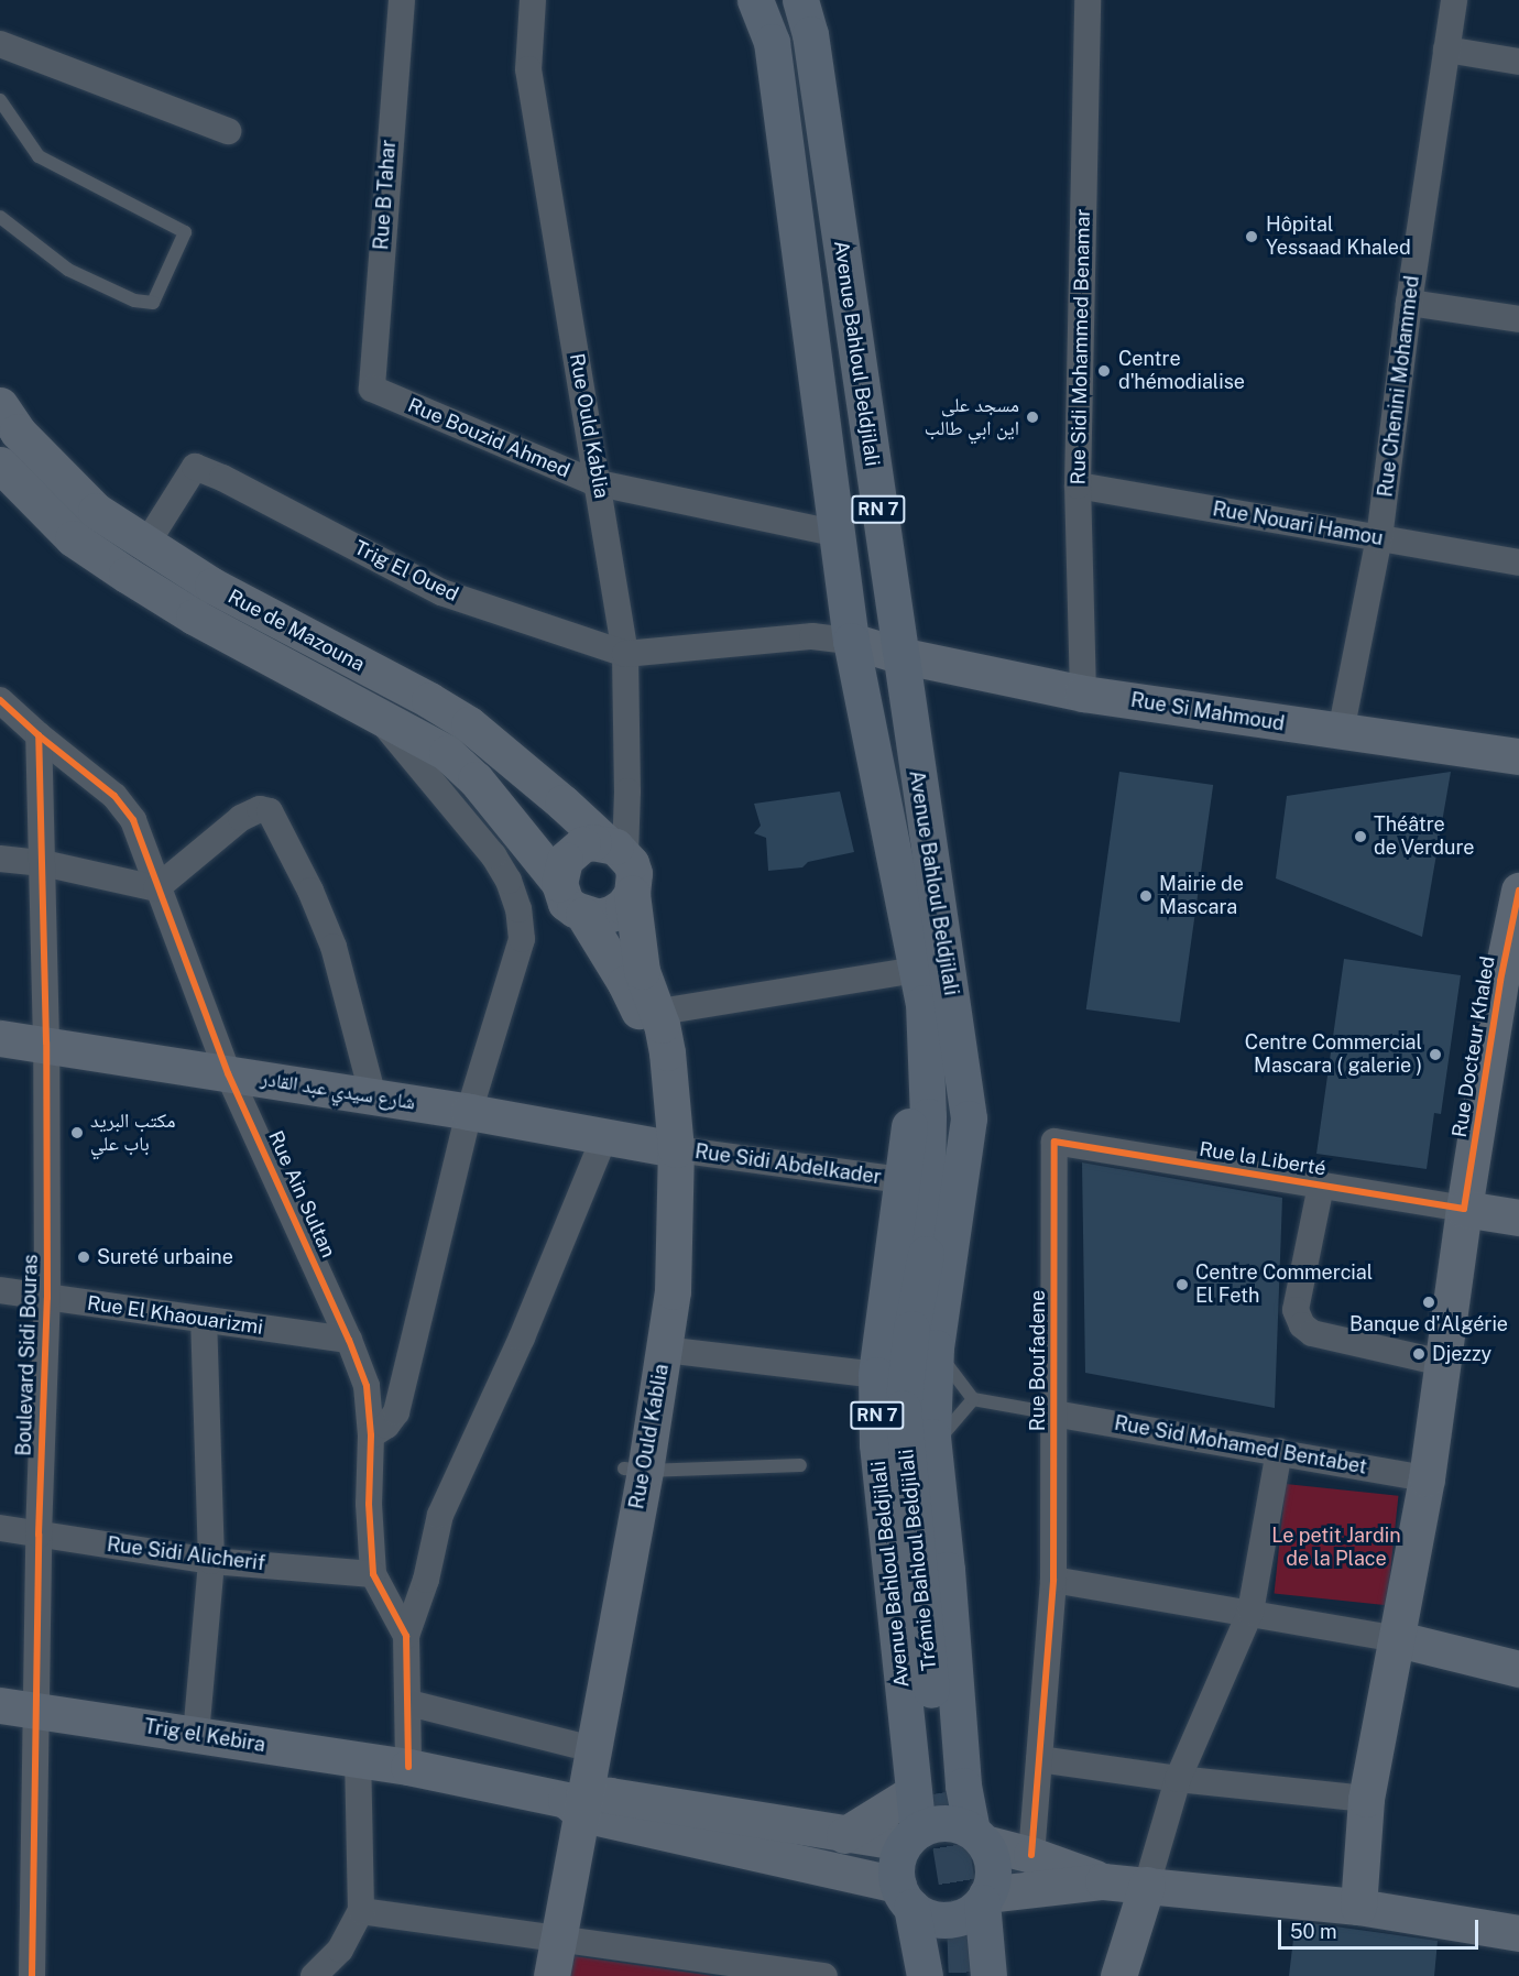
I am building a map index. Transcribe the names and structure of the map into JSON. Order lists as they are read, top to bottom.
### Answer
{
  "streets": {
    "main road": ["Avenue Bahloul Beldjilali", "RN 7", "Trémie Bahloul Beldjilali"],
    "street": [
      "Rue B Tahar",
      "Rue Sidi Mohammed Benamar",
      "Rue Chenini Mohammed",
      "Rue Ould Kablia",
      "Rue Bouzid Ahmed",
      "Rue Nouari Hamou",
      "Trig El Oued",
      "Rue de Mazouna",
      "Rue Si Mahmoud",
      "Rue Docteur Khaled",
      "شارع سيدي عبد القادر",
      "Rue la Liberté",
      "Rue Sidi Abdelkader",
      "Rue Ain Sultan",
      "Rue El Khaouarizmi",
      "Boulevard Sidi Bouras",
      "Rue Boufadene",
      "Rue Sid Mohamed Bentabet",
      "Rue Sidi Alicherif",
      "Trig el Kebira"
    ]
  },
  "crossings": [
    ["Rue B Tahar", "Rue Bouzid Ahmed"],
    ["Rue Sidi Mohammed Benamar", "Rue Nouari Hamou"],
    ["Rue Sidi Mohammed Benamar", "Rue Si Mahmoud"],
    ["Avenue Bahloul Beldjilali", "Rue Bouzid Ahmed"],
    ["Avenue Bahloul Beldjilali", "Rue Si Mahmoud"],
    ["Avenue Bahloul Beldjilali", "Rue Sidi Abdelkader"],
    ["Avenue Bahloul Beldjilali", "Trémie Bahloul Beldjilali"],
    ["Rue Chenini Mohammed", "Rue Nouari Hamou"],
    ["Rue Chenini Mohammed", "Rue Si Mahmoud"],
    ["Rue Ould Kablia", "Rue Bouzid Ahmed"],
    ["Rue Ould Kablia", "Trig El Oued"],
    ["Rue Ould Kablia", "Rue de Mazouna"],
    ["Rue Ould Kablia", "شارع سيدي عبد القادر"],
    ["Rue Ould Kablia", "Rue Sidi Abdelkader"],
    ["Rue Ould Kablia", "Trig el Kebira"],
    ["Trig El Oued", "Rue de Mazouna"],
    ["Rue Docteur Khaled", "Rue la Liberté"],
    ["Rue Docteur Khaled", "Rue Sid Mohamed Bentabet"],
    ["شارع سيدي عبد القادر", "Rue Sidi Abdelkader"],
    ["شارع سيدي عبد القادر", "Rue Ain Sultan"],
    ["شارع سيدي عبد القادر", "Boulevard Sidi Bouras"],
    ["Rue la Liberté", "Rue Boufadene"],
    ["Rue Ain Sultan", "Rue El Khaouarizmi"],
    ["Rue Ain Sultan", "Boulevard Sidi Bouras"],
    ["Rue Ain Sultan", "Rue Sidi Alicherif"],
    ["Rue Ain Sultan", "Trig el Kebira"],
    ["Rue El Khaouarizmi", "Boulevard Sidi Bouras"],
    ["Boulevard Sidi Bouras", "Rue Sidi Alicherif"],
    ["Boulevard Sidi Bouras", "Trig el Kebira"],
    ["Rue Boufadene", "Rue Sid Mohamed Bentabet"]
  ],
  "parks": ["Le petit Jardin de la Place"],
  "places": [
    "Hôpital Yessaad Khaled",
    "Centre d'hémodialise",
    "مسجد علي اين ابي طالب",
    "Théâtre de Verdure",
    "Mairie de Mascara",
    "Centre Commercial Mascara ( galerie )",
    "مكتب البريد باب علي",
    "Sureté urbaine",
    "Centre Commercial El Feth",
    "Banque d'Algérie",
    "Djezzy"
  ],
  "scale_bar": "50 m"
}
